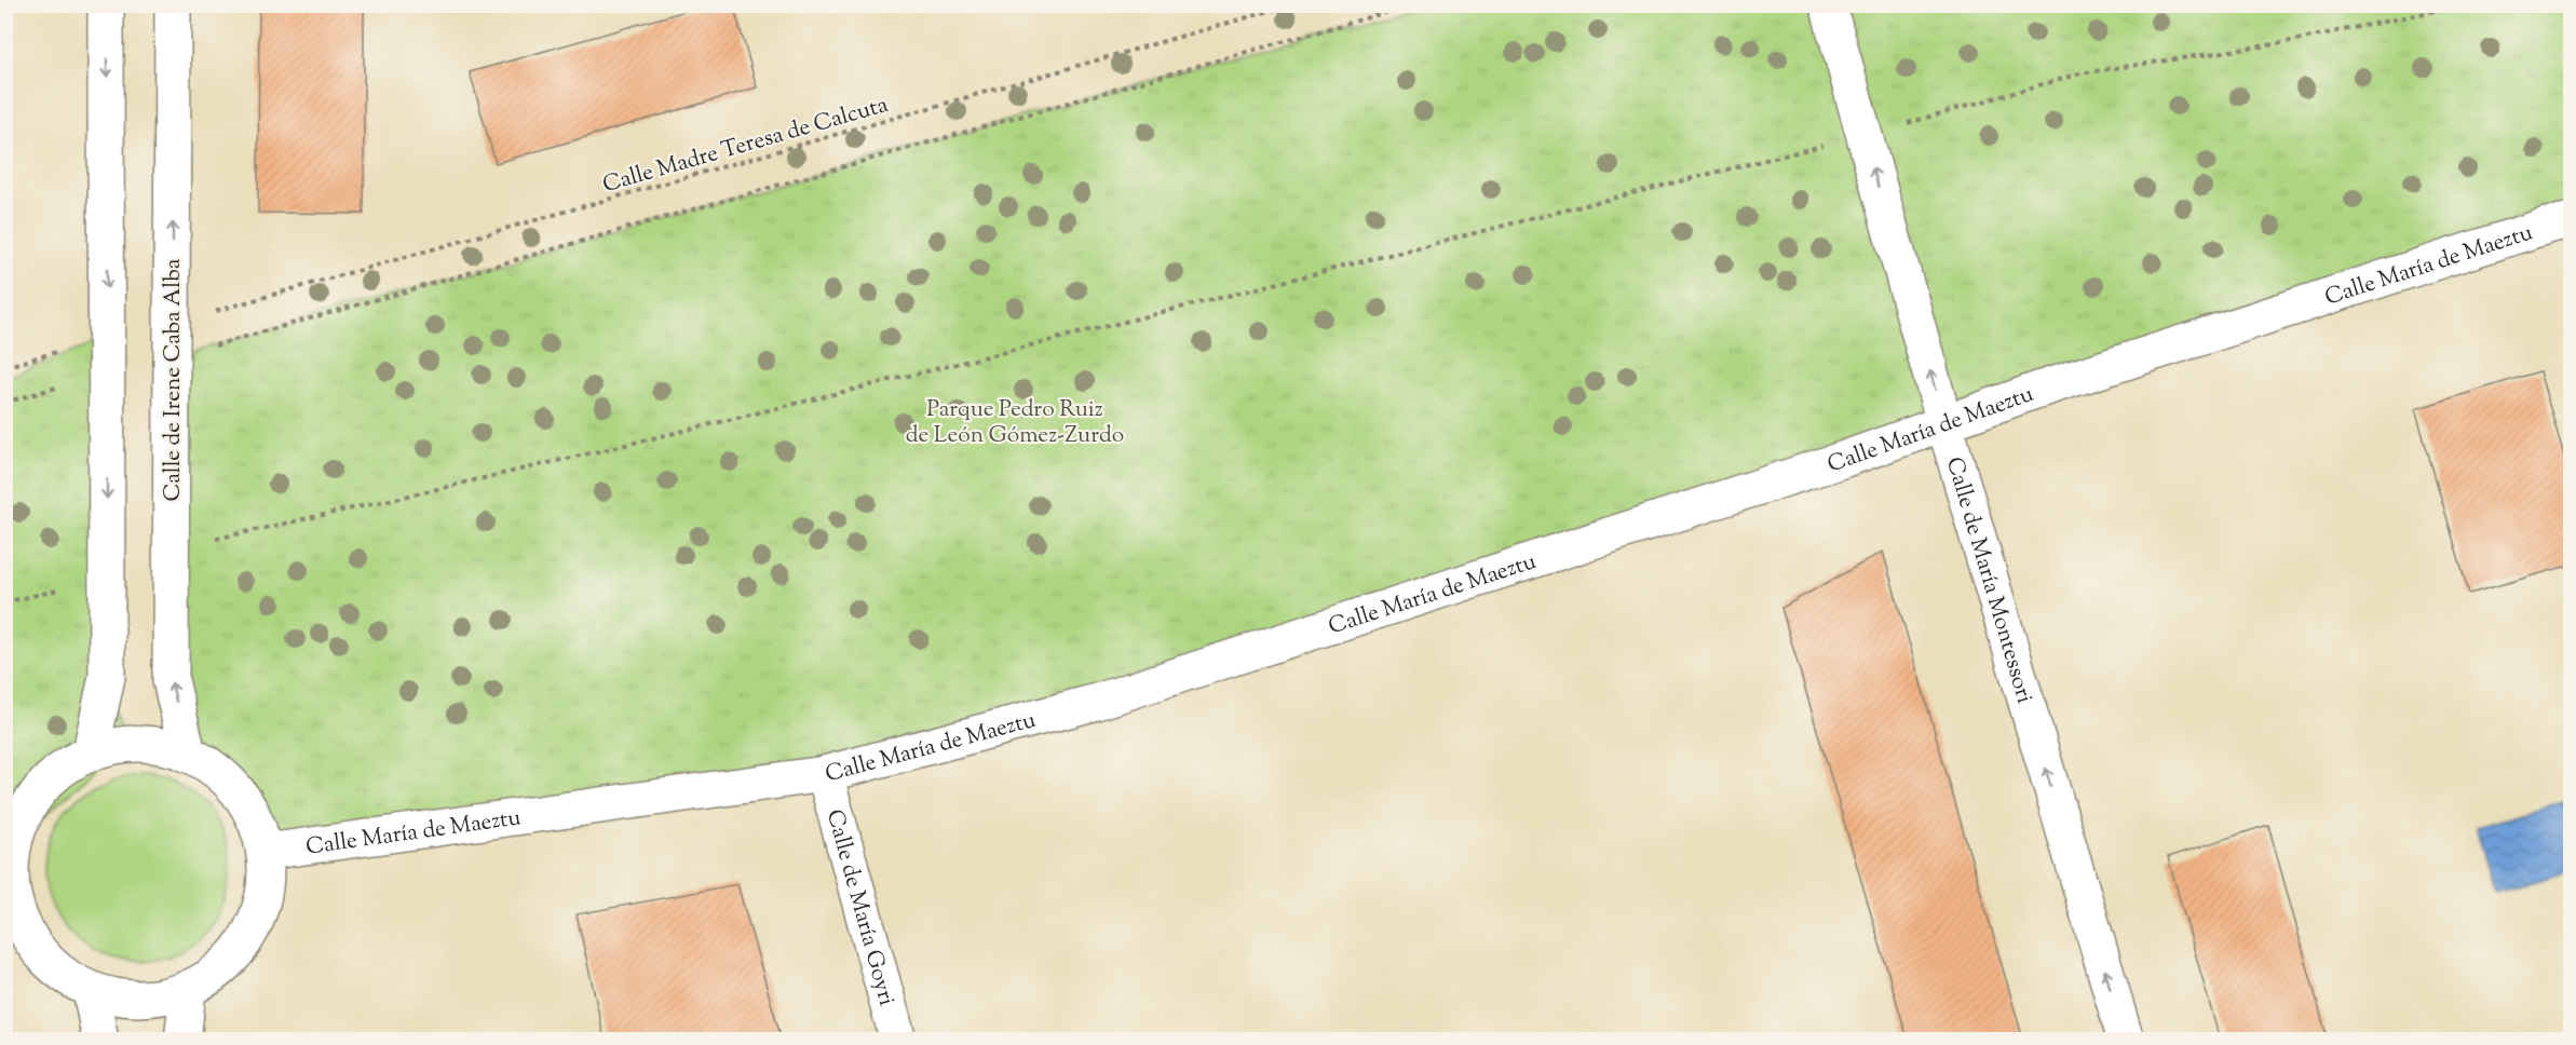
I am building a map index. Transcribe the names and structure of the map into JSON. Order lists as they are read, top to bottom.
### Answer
{
  "streets": {
    "street": [
      "Calle María de Maeztu",
      "Calle de Irene Caba Alba",
      "Calle de María Montessori",
      "Calle de María Goyri"
    ],
    "path": ["Calle Madre Teresa de Calcuta"]
  },
  "crossings": [
    ["Calle María de Maeztu", "Calle de María Montessori"],
    ["Calle María de Maeztu", "Calle de María Goyri"]
  ],
  "one_way": ["Calle de María Montessori"],
  "parks": ["Parque Pedro Ruiz de León Gómez-Zurdo"]
}
